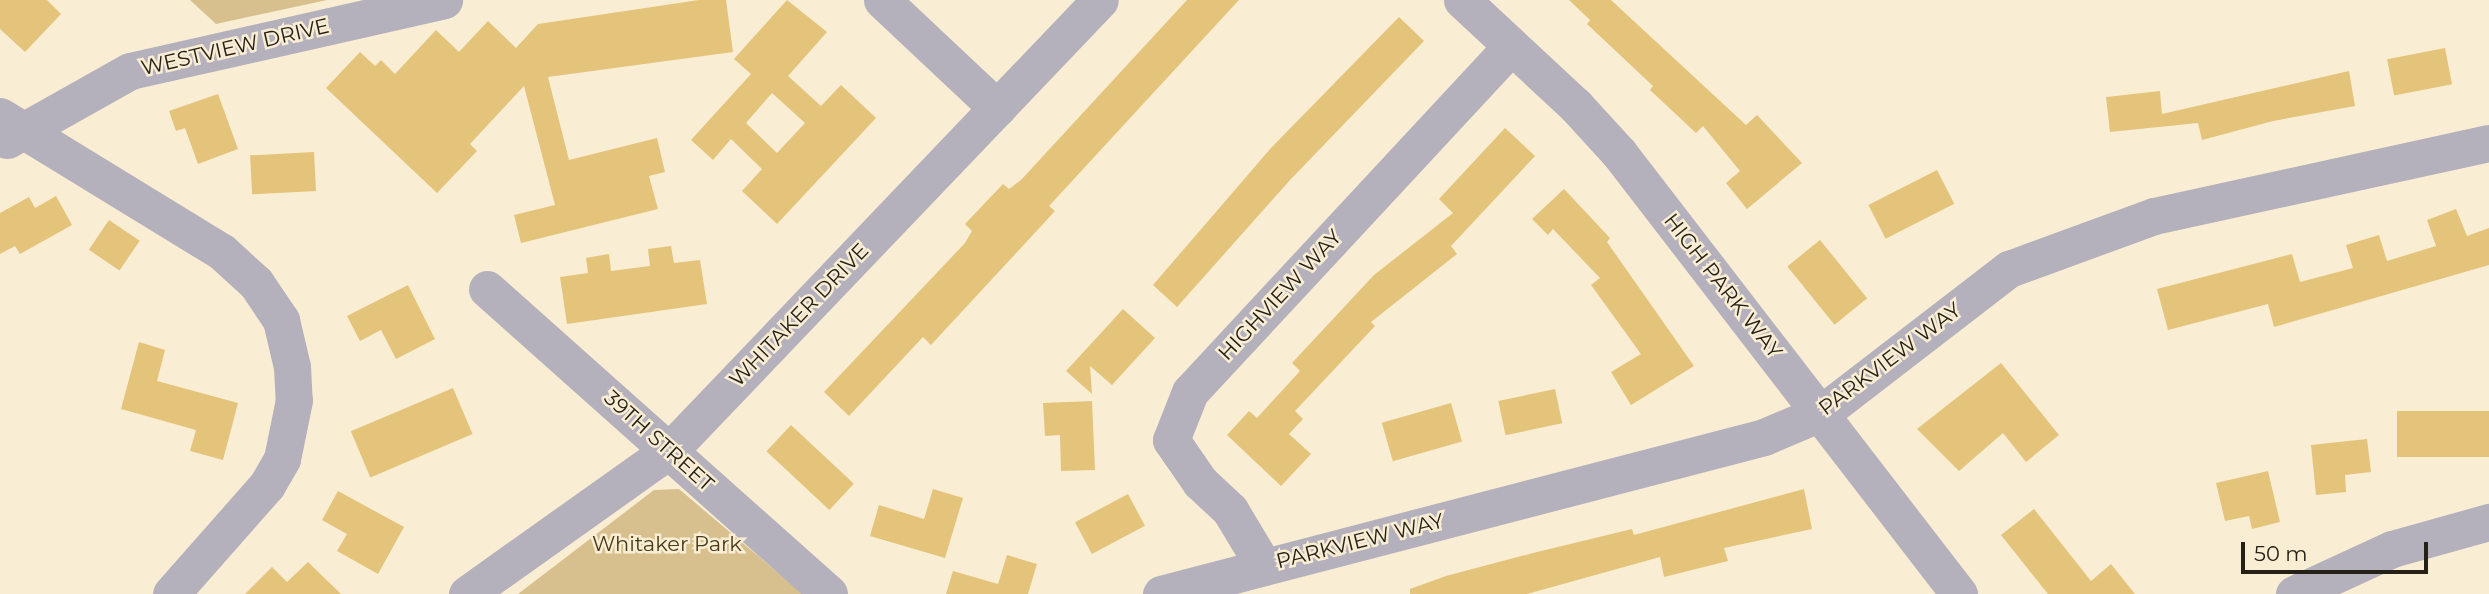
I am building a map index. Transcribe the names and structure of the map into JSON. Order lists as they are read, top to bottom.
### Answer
{
  "streets": {
    "street": [
      "WESTVIEW DRIVE",
      "HIGH PARK WAY",
      "HIGHVIEW WAY",
      "WHITAKER DRIVE",
      "PARKVIEW WAY",
      "39TH STREET"
    ]
  },
  "crossings": [
    ["HIGH PARK WAY", "HIGHVIEW WAY"],
    ["HIGH PARK WAY", "PARKVIEW WAY"],
    ["HIGHVIEW WAY", "PARKVIEW WAY"],
    ["WHITAKER DRIVE", "39TH STREET"]
  ],
  "parks": ["Whitaker Park"],
  "scale_bar": "50 m"
}
